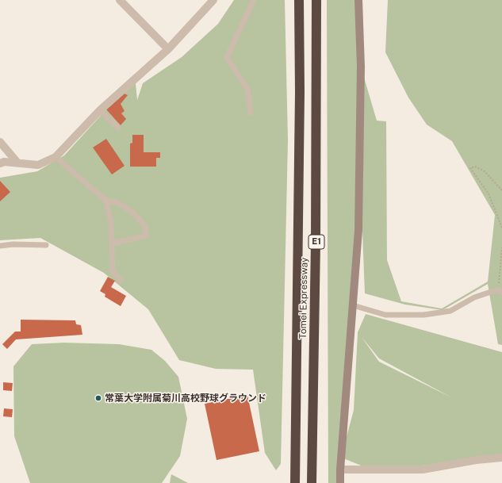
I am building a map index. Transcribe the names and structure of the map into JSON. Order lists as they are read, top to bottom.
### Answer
{
  "streets": {
    "highway": ["E1", "Tomei Expressway"]
  },
  "places": ["常葉大学附属菊川高校野球グラウンド"]
}
